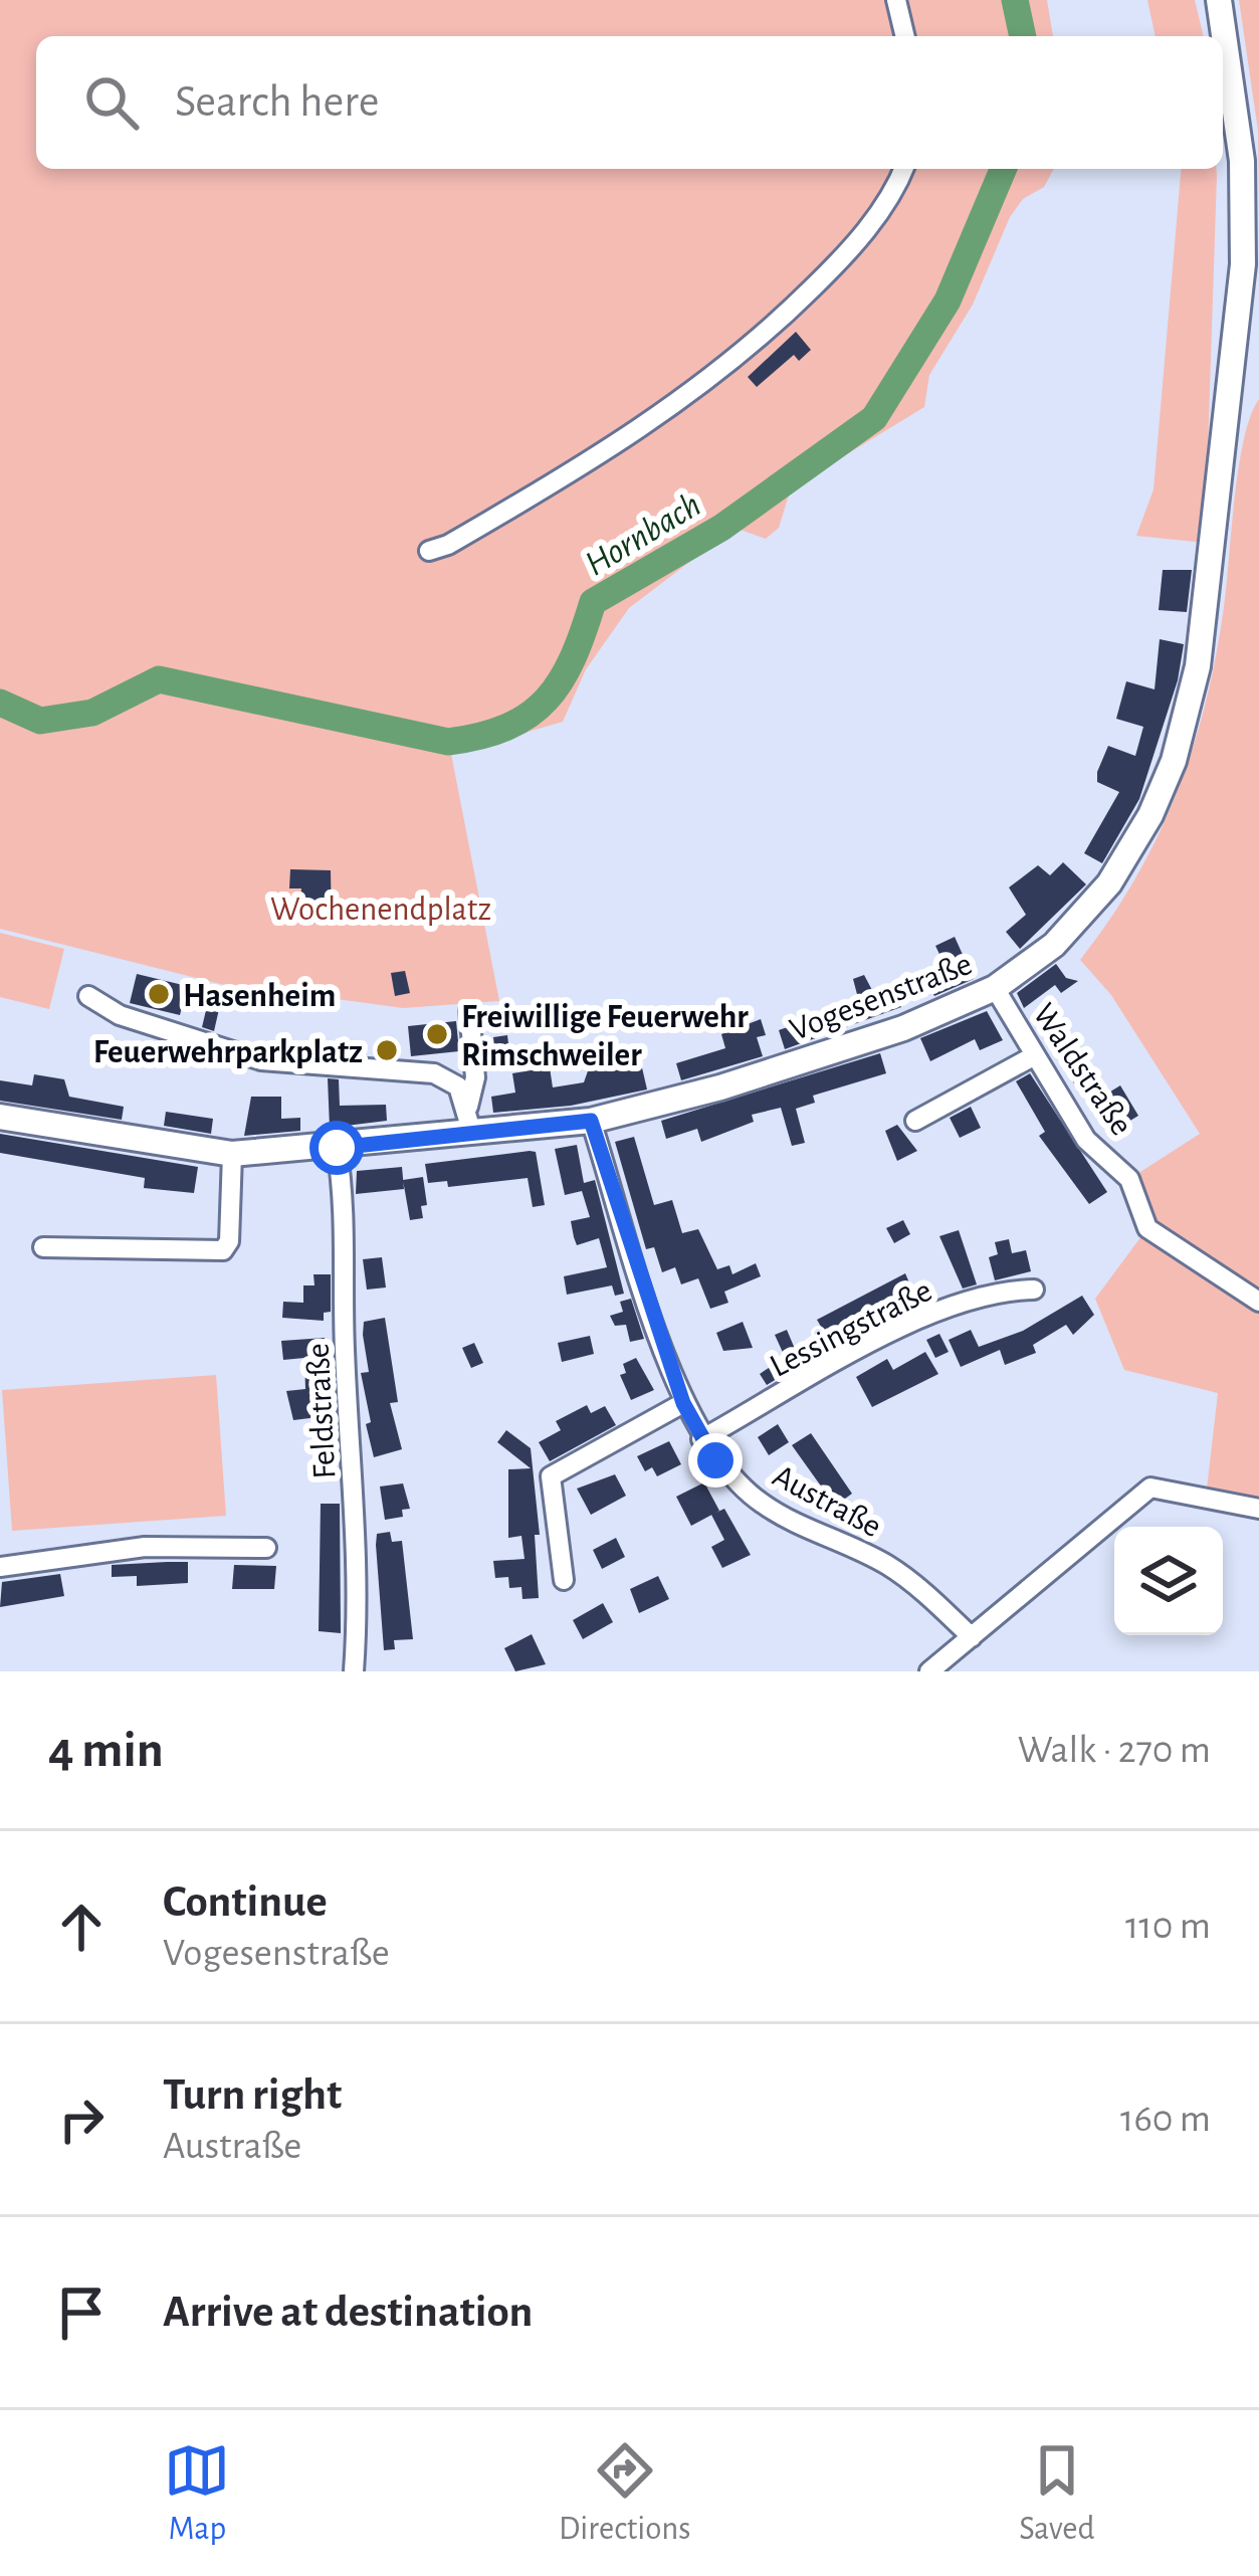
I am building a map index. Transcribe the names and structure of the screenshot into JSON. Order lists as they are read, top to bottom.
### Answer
{
  "streets": {
    "main road": ["Vogesenstraße"],
    "street": [
      "Waldstraße",
      "Lessingstraße",
      "Feldstraße",
      "Austraße"
    ]
  },
  "crossings": [
    ["Vogesenstraße", "Waldstraße"],
    ["Vogesenstraße", "Feldstraße"],
    ["Vogesenstraße", "Austraße"],
    ["Lessingstraße", "Austraße"]
  ],
  "water": ["Hornbach"],
  "parks": ["Wochenendplatz"],
  "places": ["Hasenheim", "Freiwillige Feuerwehr Rimschweiler", "Feuerwehrparkplatz"],
  "page": {
    "search": "Search here",
    "heading": ["4 min", "Walk · 270 m"],
    "list": [
      ["Continue", "Vogesenstraße", "110 m"],
      ["Turn right", "Austraße", "160 m"],
      "Arrive at destination"
    ],
    "nav": ["Map", "Directions", "Saved"]
  }
}
